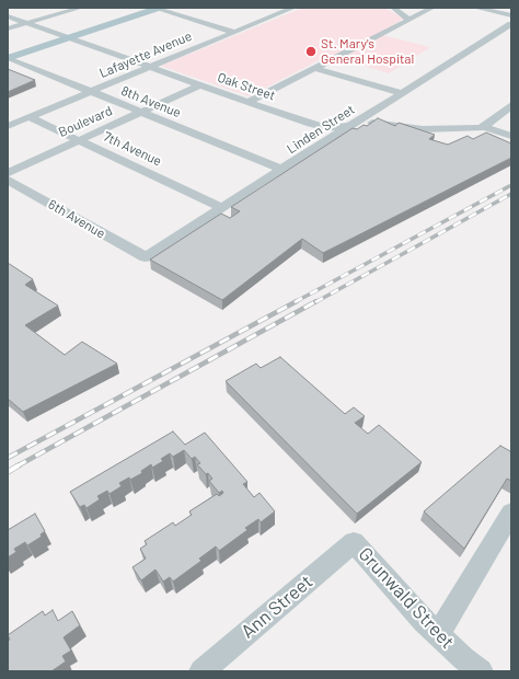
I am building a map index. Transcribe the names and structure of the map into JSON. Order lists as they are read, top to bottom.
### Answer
{
  "streets": {
    "street": [
      "Lafayette Avenue",
      "Oak Street",
      "8th Avenue",
      "Boulevard",
      "Linden Street",
      "7th Avenue",
      "6th Avenue",
      "Grunwald Street",
      "Ann Street"
    ]
  },
  "crossings": [
    ["Lafayette Avenue", "Oak Street"],
    ["Lafayette Avenue", "8th Avenue"],
    ["Lafayette Avenue", "7th Avenue"],
    ["Oak Street", "Boulevard"],
    ["Oak Street", "Linden Street"],
    ["8th Avenue", "Boulevard"],
    ["8th Avenue", "Linden Street"],
    ["Boulevard", "7th Avenue"],
    ["Linden Street", "7th Avenue"],
    ["Linden Street", "6th Avenue"],
    ["Grunwald Street", "Ann Street"]
  ],
  "places": ["St. Mary's General Hospital"]
}
